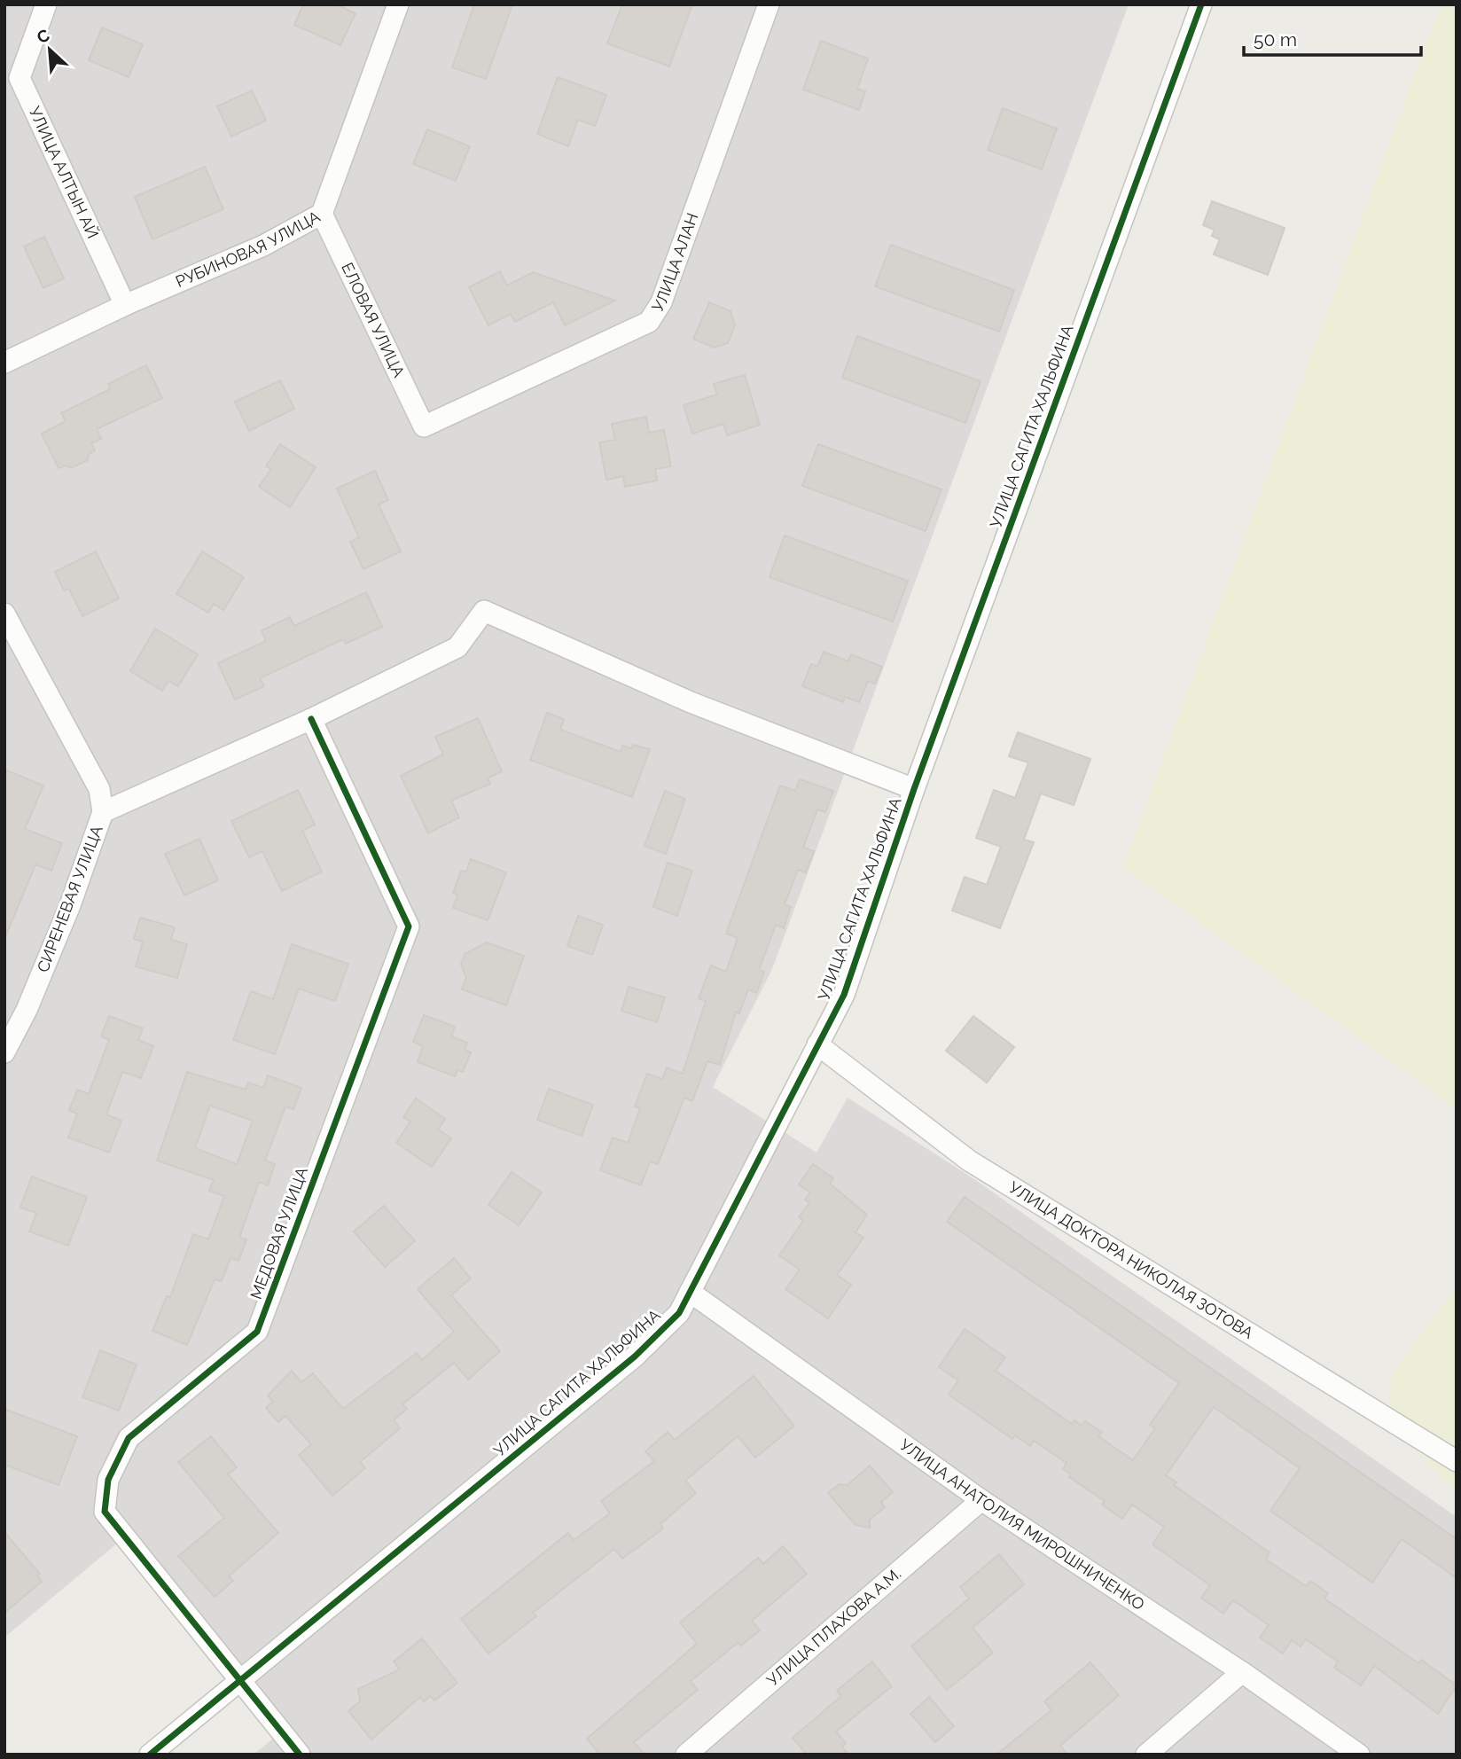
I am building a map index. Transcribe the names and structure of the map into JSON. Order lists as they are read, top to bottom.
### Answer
{
  "streets": {
    "street": [
      "УЛИЦА АЛТЫН АЙ",
      "РУБИНОВАЯ УЛИЦА",
      "УЛИЦА АЛАН",
      "ЕЛОВАЯ УЛИЦА",
      "УЛИЦА САГИТА ХАЛЬФИНА",
      "СИРЕНЕВАЯ УЛИЦА",
      "МЕДОВАЯ УЛИЦА",
      "УЛИЦА ДОКТОРА НИКОЛАЯ ЗОТОВА",
      "УЛИЦА АНАТОЛИЯ МИРОШНИЧЕНКО",
      "УЛИЦА ПЛАХОВА А.М."
    ]
  },
  "crossings": [
    ["УЛИЦА АЛТЫН АЙ", "РУБИНОВАЯ УЛИЦА"],
    ["РУБИНОВАЯ УЛИЦА", "ЕЛОВАЯ УЛИЦА"],
    ["УЛИЦА АЛАН", "ЕЛОВАЯ УЛИЦА"],
    ["УЛИЦА САГИТА ХАЛЬФИНА", "МЕДОВАЯ УЛИЦА"],
    ["УЛИЦА САГИТА ХАЛЬФИНА", "УЛИЦА ДОКТОРА НИКОЛАЯ ЗОТОВА"],
    ["УЛИЦА САГИТА ХАЛЬФИНА", "УЛИЦА АНАТОЛИЯ МИРОШНИЧЕНКО"],
    ["УЛИЦА АНАТОЛИЯ МИРОШНИЧЕНКО", "УЛИЦА ПЛАХОВА А.М."]
  ],
  "scale_bar": "50 m",
  "north": "top left"
}
